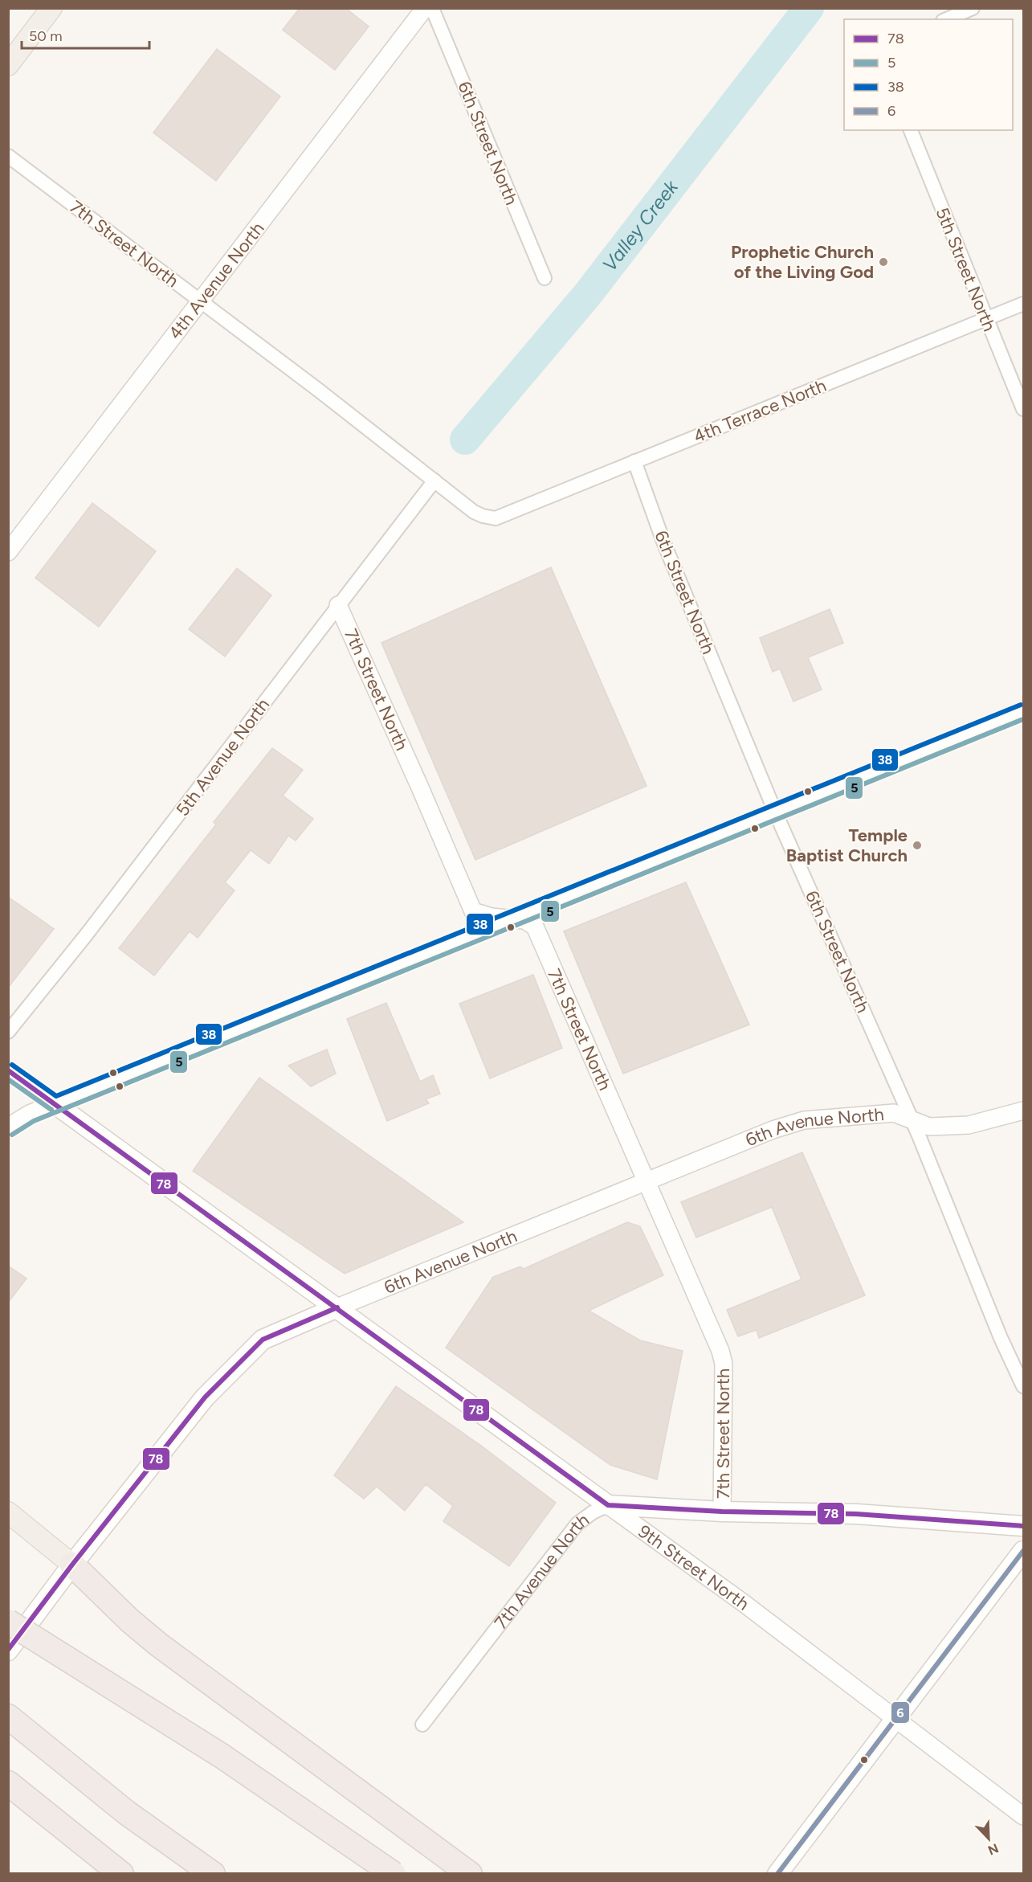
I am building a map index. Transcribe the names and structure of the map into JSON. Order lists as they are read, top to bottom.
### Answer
{
  "streets": {
    "main road": ["6th Avenue North", "9th Street North", "7th Avenue North"],
    "street": [
      "6th Street North",
      "7th Street North",
      "5th Street North",
      "4th Avenue North",
      "4th Terrace North",
      "5th Avenue North"
    ]
  },
  "crossings": [
    ["6th Street North", "4th Terrace North"],
    ["6th Street North", "6th Avenue North"],
    ["7th Street North", "4th Avenue North"],
    ["7th Street North", "4th Terrace North"],
    ["7th Street North", "5th Avenue North"],
    ["7th Street North", "6th Avenue North"],
    ["7th Street North", "7th Avenue North"],
    ["5th Street North", "4th Terrace North"],
    ["6th Avenue North", "9th Street North"],
    ["9th Street North", "7th Avenue North"]
  ],
  "water": ["Valley Creek"],
  "places": ["Prophetic Church of the Living God", "Temple Baptist Church"],
  "lines": [
    "transit line 38",
    "transit line 5",
    "transit line 78",
    "transit line 6"
  ],
  "legend": [
    "78",
    "5",
    "38",
    "6"
  ],
  "scale_bar": "50 m",
  "north": "bottom right"
}
